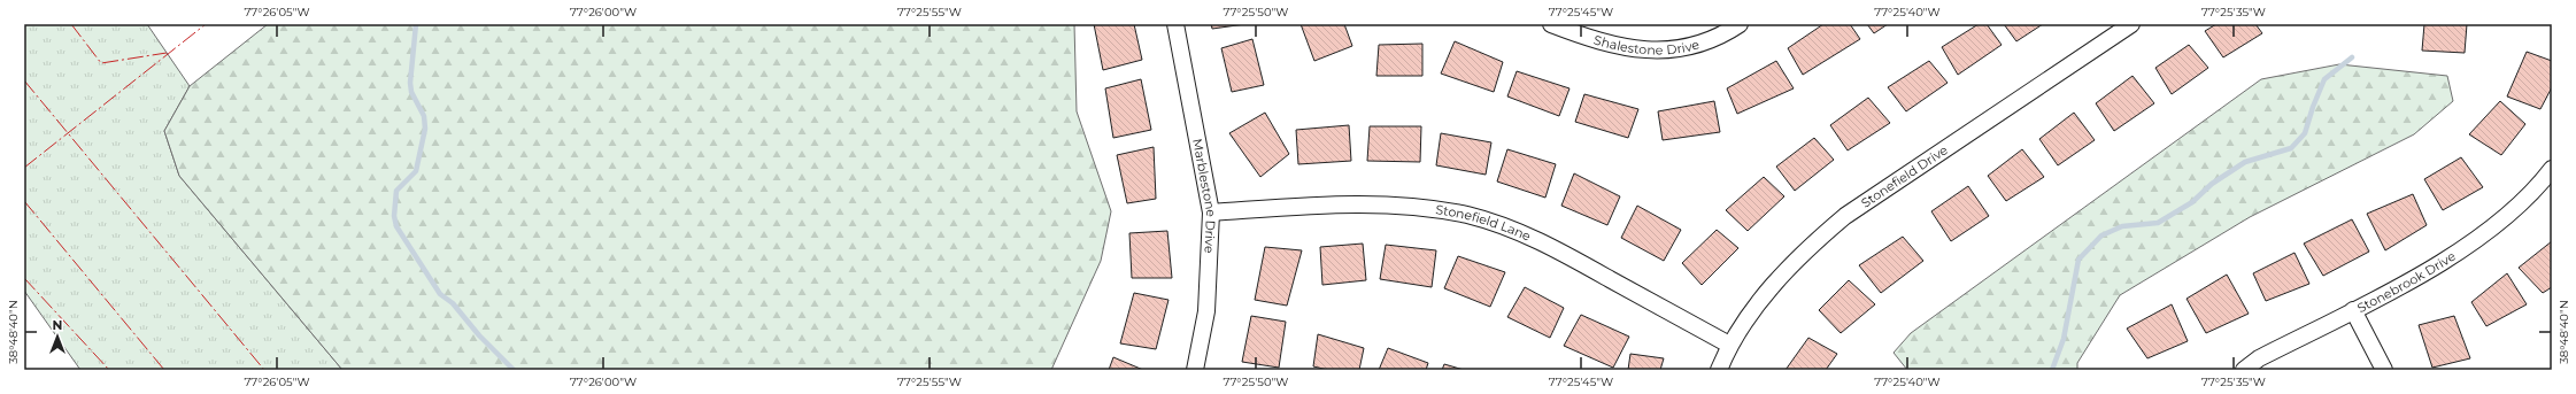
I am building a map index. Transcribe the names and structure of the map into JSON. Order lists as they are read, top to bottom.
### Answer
{
  "streets": {
    "street": [
      "Shalestone Drive",
      "Stonefield Drive",
      "Marblestone Drive",
      "Stonefield Lane",
      "Stonebrook Drive"
    ]
  },
  "crossings": [
    ["Stonefield Drive", "Stonefield Lane"],
    ["Marblestone Drive", "Stonefield Lane"]
  ],
  "north": "top",
  "coordinates": [
    "77°26'05\"W",
    "77°26'00\"W",
    "77°25'55\"W",
    "77°25'50\"W",
    "77°25'45\"W",
    "77°25'40\"W",
    "77°25'35\"W",
    "38°48'40\"N"
  ]
}
